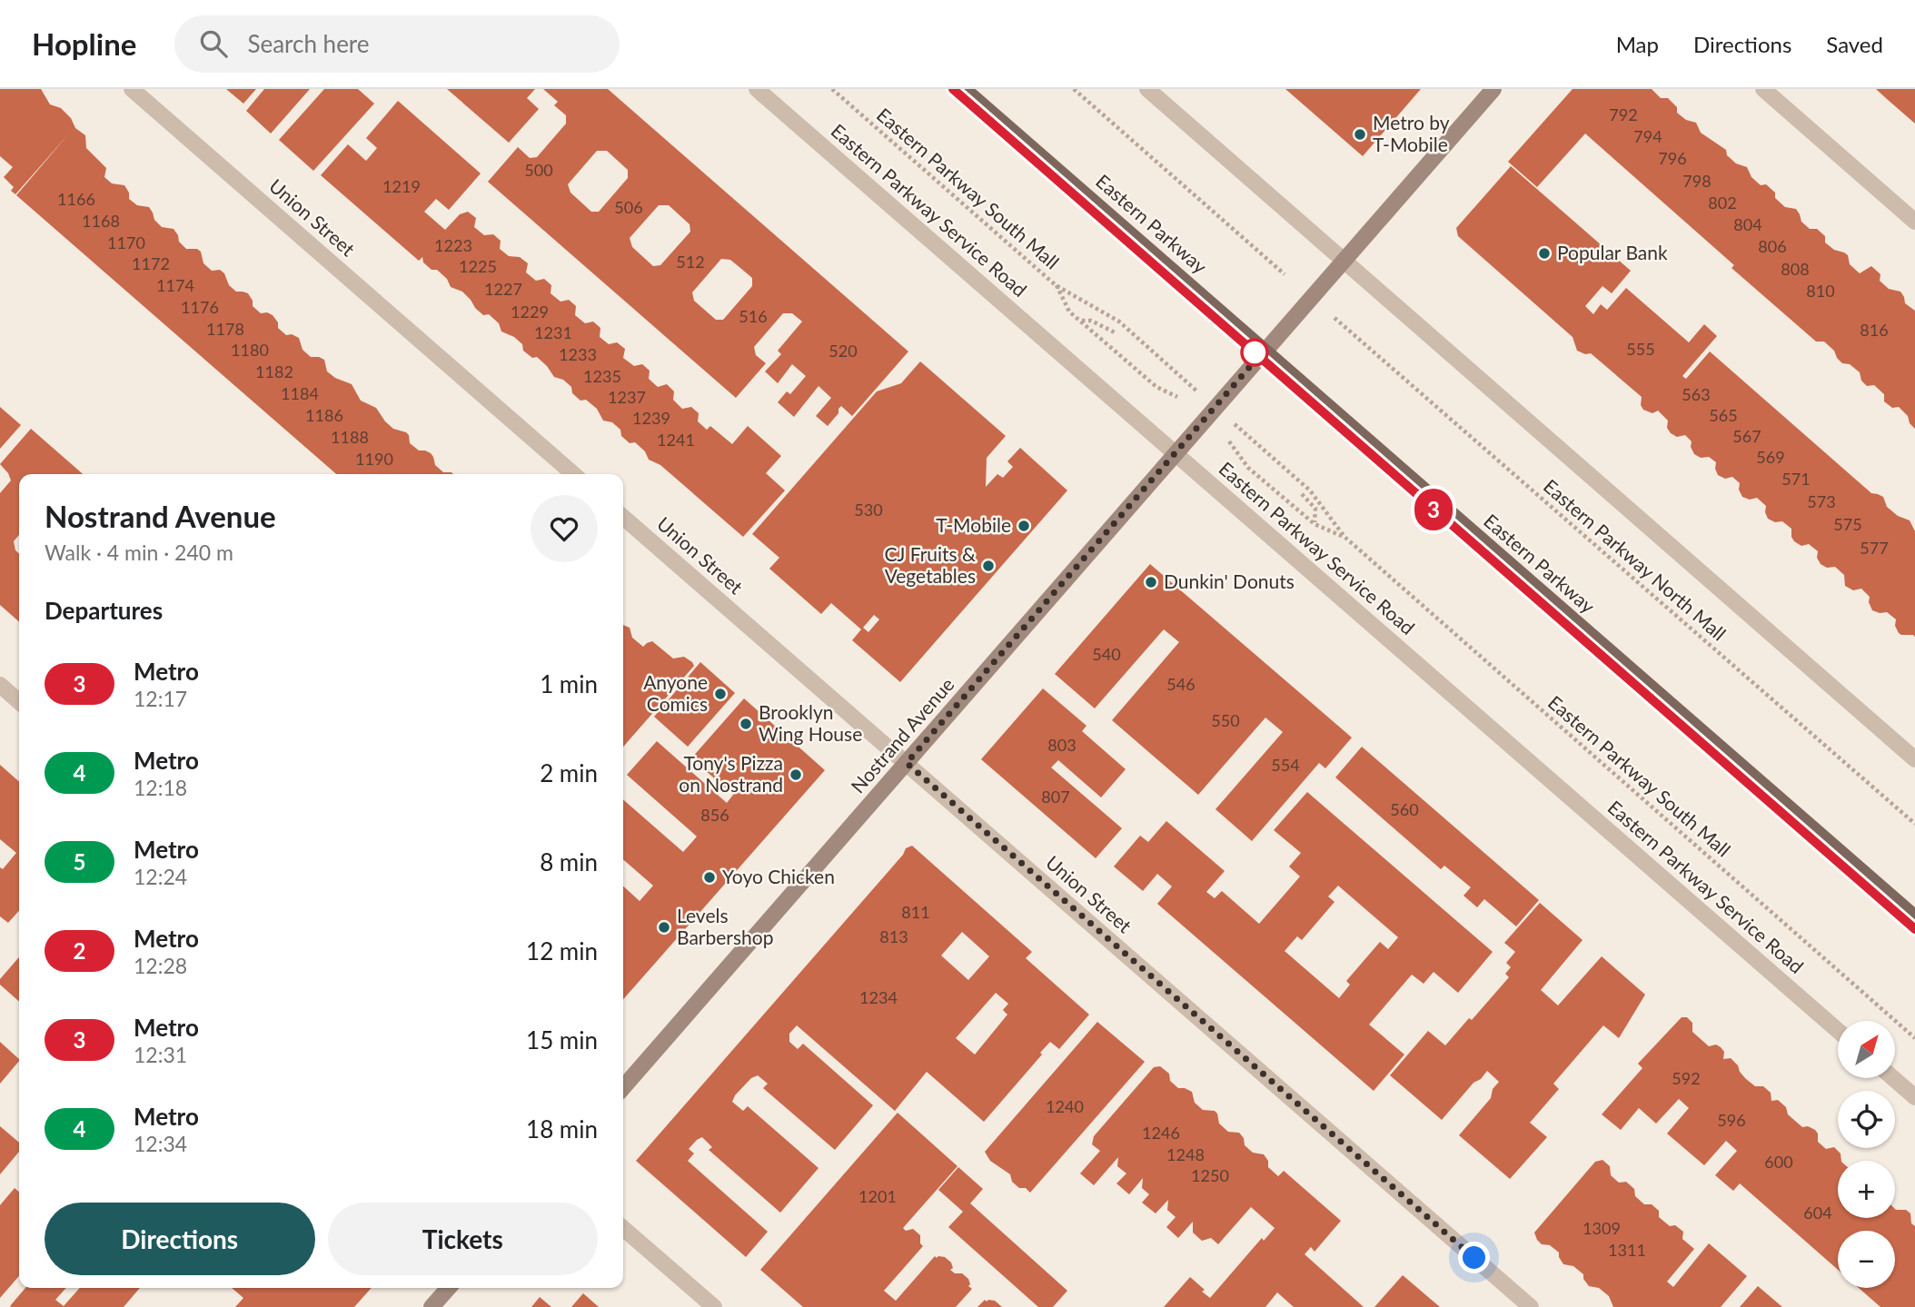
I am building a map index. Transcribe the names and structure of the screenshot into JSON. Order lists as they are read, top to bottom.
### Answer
{
  "streets": {
    "main road": ["Eastern Parkway", "Nostrand Avenue"],
    "street": ["Eastern Parkway Service Road", "Union Street"],
    "path": ["Eastern Parkway South Mall", "Eastern Parkway North Mall"]
  },
  "crossings": [
    ["Eastern Parkway Service Road", "Nostrand Avenue"],
    ["Union Street", "Nostrand Avenue"],
    ["Eastern Parkway", "Nostrand Avenue"]
  ],
  "places": [
    "Metro by T-Mobile",
    "Popular Bank",
    "T-Mobile",
    "CJ Fruits & Vegetables",
    "Dunkin' Donuts",
    "Anyone Comics",
    "Brooklyn Wing House",
    "Tony's Pizza on Nostrand",
    "Yoyo Chicken",
    "Levels Barbershop"
  ],
  "lines": ["metro line 3"],
  "house_numbers": [
    "792",
    "794",
    "796",
    "500",
    "798",
    "1219",
    "1166",
    "802",
    "506",
    "1168",
    "804",
    "1170",
    "1223",
    "806",
    "512",
    "1172",
    "1225",
    "808",
    "1174",
    "1227",
    "810",
    "1176",
    "1229",
    "516",
    "1178",
    "816",
    "1231",
    "555",
    "1180",
    "520",
    "1233",
    "1182",
    "1235",
    "1184",
    "563",
    "1237",
    "1186",
    "565",
    "1239",
    "567",
    "1188",
    "1241",
    "569",
    "1190",
    "571",
    "573",
    "530",
    "575",
    "577",
    "540",
    "546",
    "550",
    "803",
    "554",
    "807",
    "560",
    "856",
    "811",
    "813",
    "1234",
    "592",
    "1240",
    "596",
    "1246",
    "1248",
    "600",
    "1250",
    "1201",
    "604",
    "1309",
    "1311"
  ],
  "north": "top right",
  "page": {
    "header": "Hopline",
    "search": "Search here",
    "nav": ["Map", "Directions", "Saved"],
    "on_map": "3",
    "heading": [
      ["Nostrand Avenue", "Walk · 4 min · 240 m"],
      "Departures"
    ],
    "list": [
      {
        "mark": "3",
        "name": "Metro",
        "note": "12:17",
        "value": "1 min"
      },
      {
        "mark": "4",
        "name": "Metro",
        "note": "12:18",
        "value": "2 min"
      },
      {
        "mark": "5",
        "name": "Metro",
        "note": "12:24",
        "value": "8 min"
      },
      {
        "mark": "2",
        "name": "Metro",
        "note": "12:28",
        "value": "12 min"
      },
      {
        "mark": "3",
        "name": "Metro",
        "note": "12:31",
        "value": "15 min"
      },
      {
        "mark": "4",
        "name": "Metro",
        "note": "12:34",
        "value": "18 min"
      }
    ],
    "map_buttons": ["+", "−"],
    "buttons": ["Directions", "Tickets"]
  }
}
